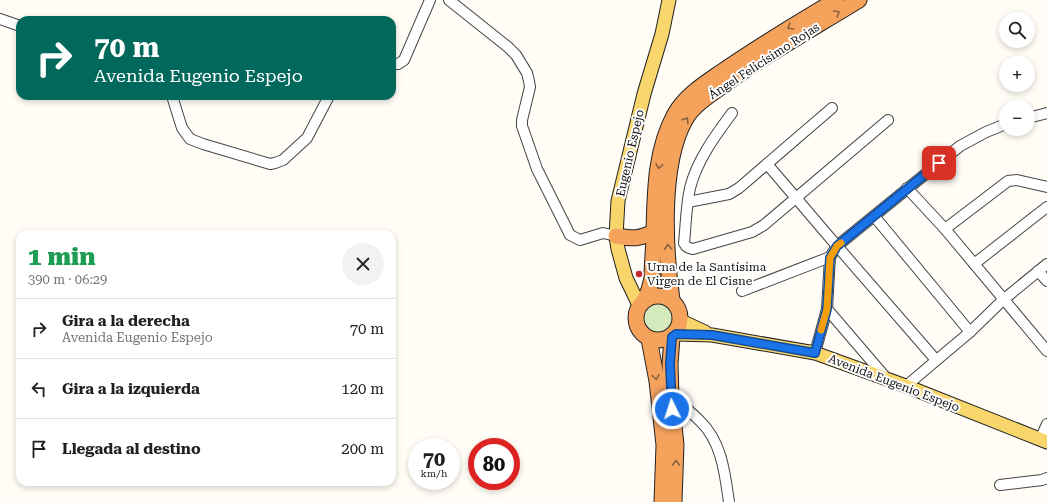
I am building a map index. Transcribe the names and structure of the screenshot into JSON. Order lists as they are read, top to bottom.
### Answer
{
  "streets": {
    "highway": ["Ángel Felicísimo Rojas"],
    "main road": ["Eugenio Espejo", "Avenida Eugenio Espejo"]
  },
  "crossings": [
    ["Ángel Felicísimo Rojas", "Eugenio Espejo"],
    ["Ángel Felicísimo Rojas", "Avenida Eugenio Espejo"],
    ["Eugenio Espejo", "Avenida Eugenio Espejo"]
  ],
  "places": ["Urna de la Santísima Virgen de El Cisne"],
  "page": {
    "map_buttons": ["+", "−"],
    "turn": ["70 m", "Avenida Eugenio Espejo"],
    "heading": ["1 min", "390 m · 06:29"],
    "list": [
      {
        "name": "Gira a la derecha",
        "note": "Avenida Eugenio Espejo",
        "value": "70 m"
      },
      {
        "name": "Gira a la izquierda",
        "value": "120 m"
      },
      {
        "name": "Llegada al destino",
        "value": "200 m"
      }
    ],
    "speed": "70 km/h",
    "limit": "80"
  }
}
